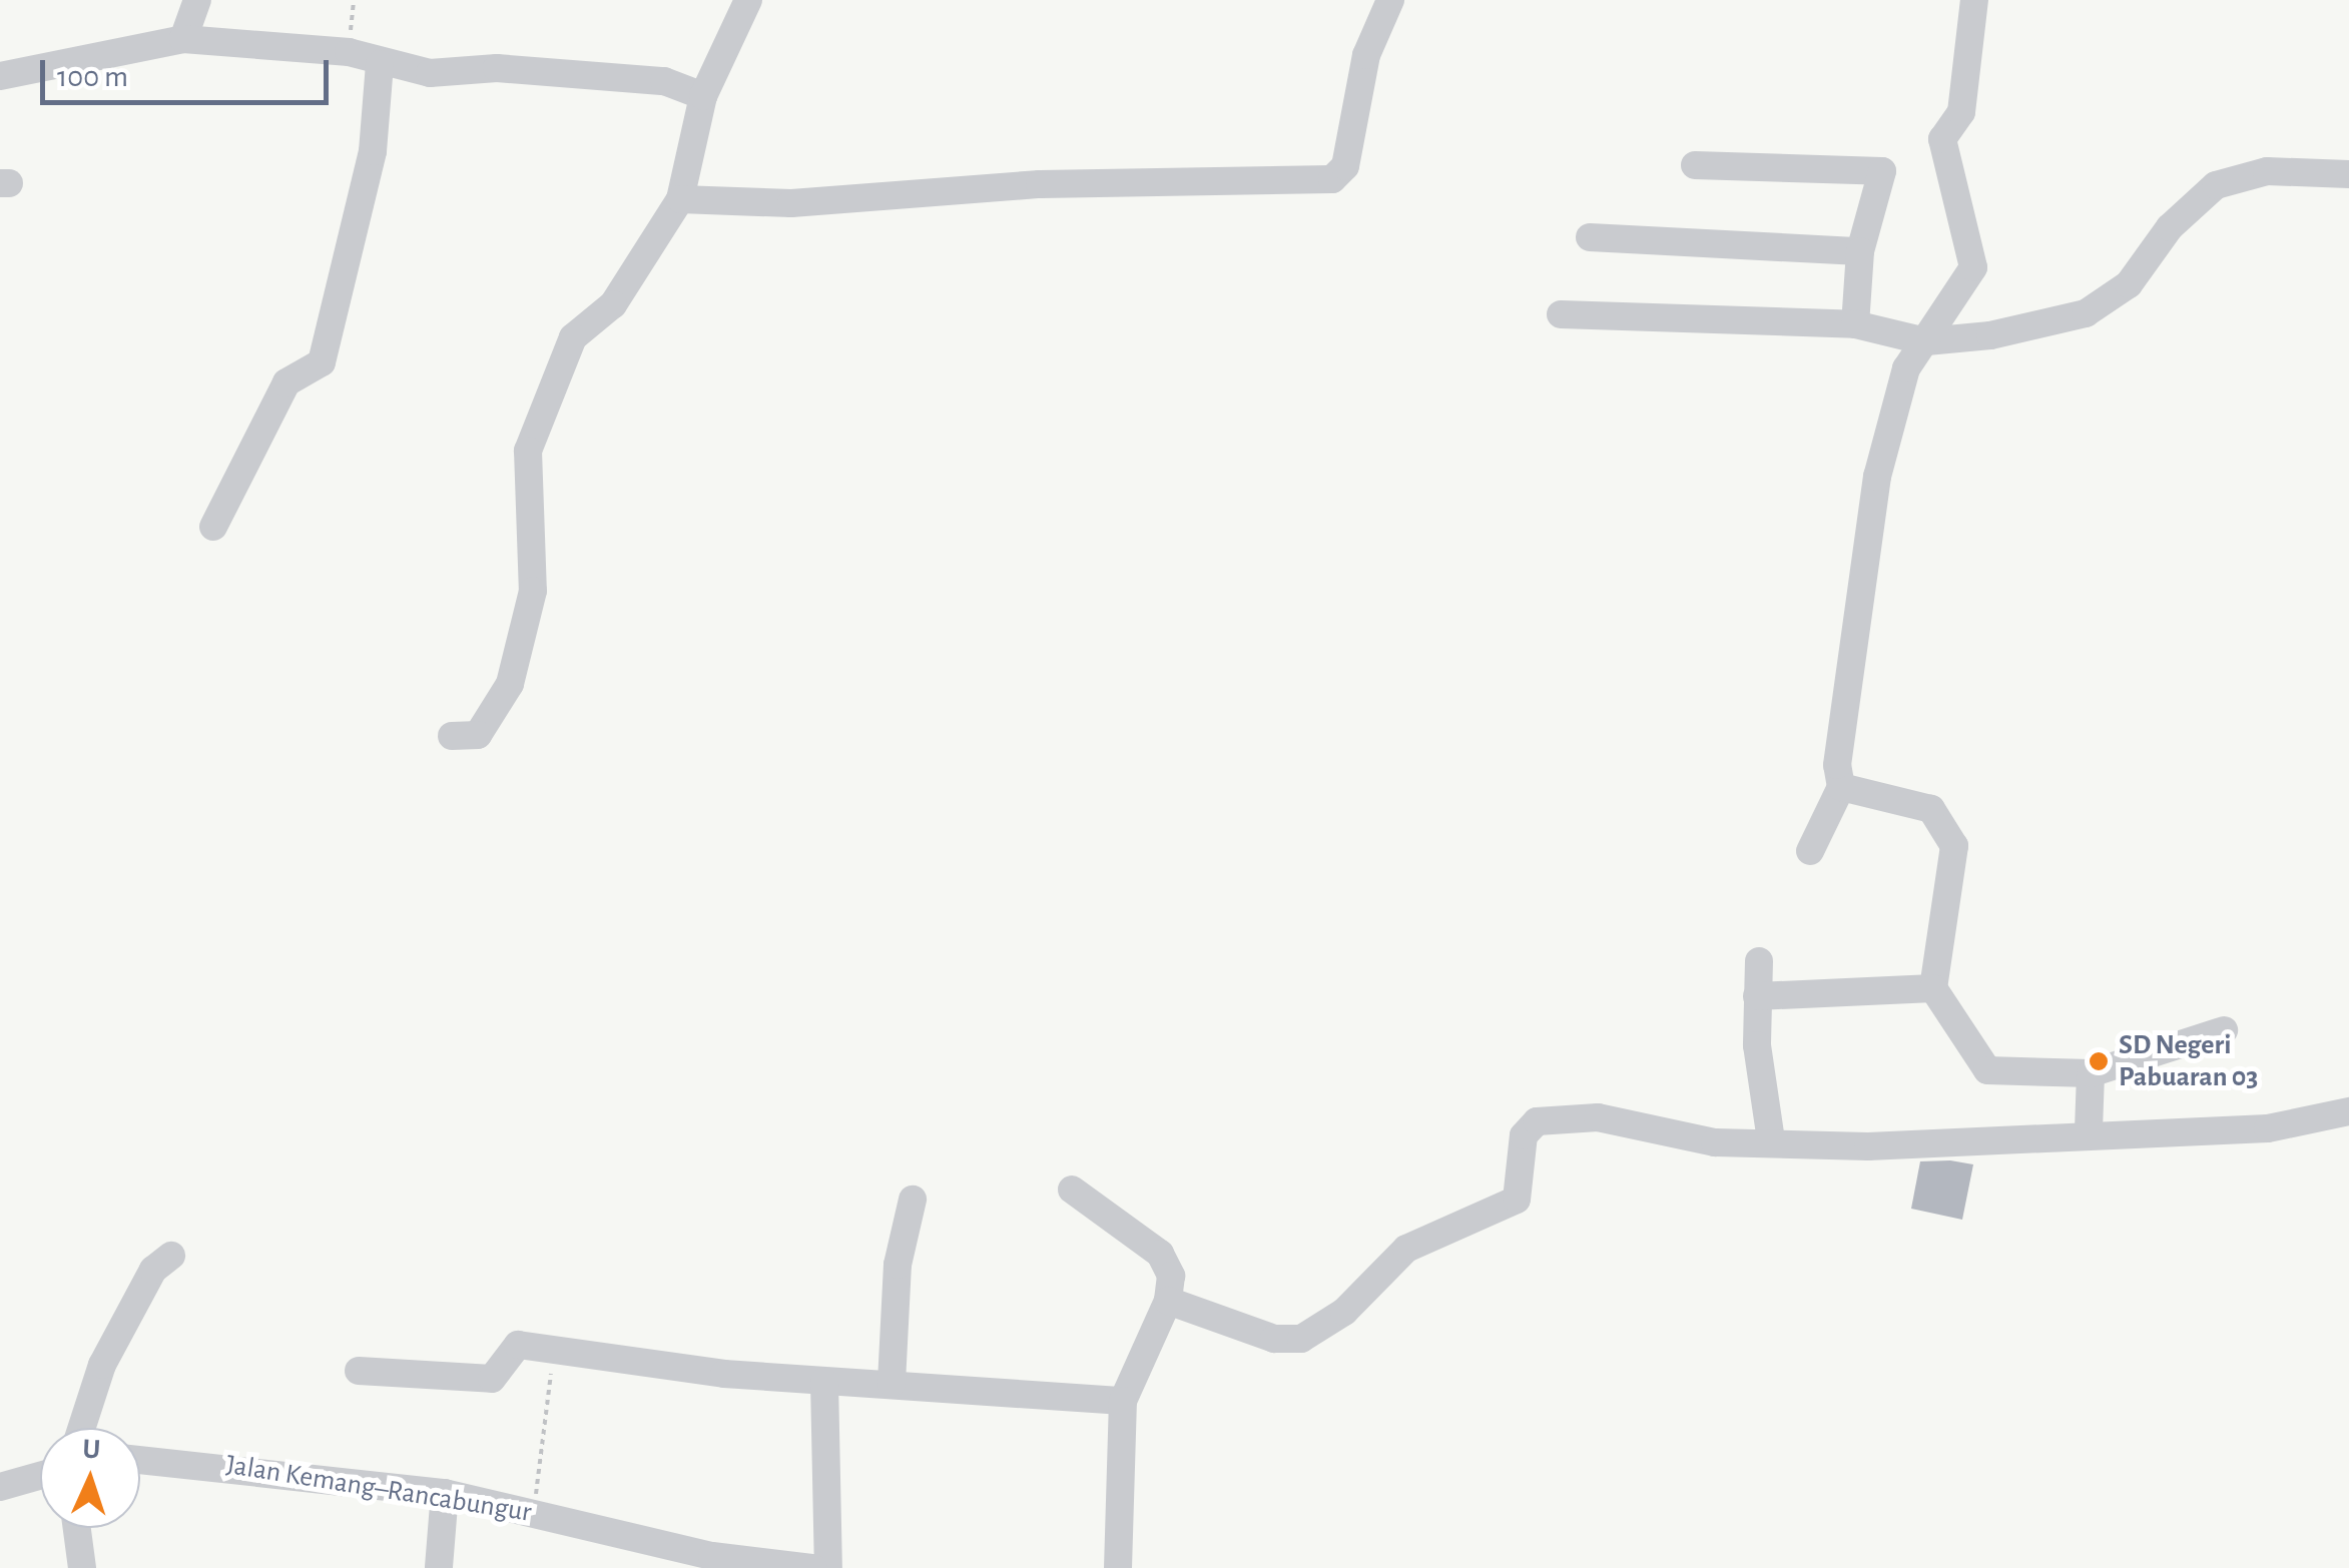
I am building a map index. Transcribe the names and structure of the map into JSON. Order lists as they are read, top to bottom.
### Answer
{
  "streets": {
    "street": ["Jalan Kemang–Rancabungur"]
  },
  "places": ["SD Negeri Pabuaran 03"],
  "scale_bar": "100 m",
  "north": "top"
}
